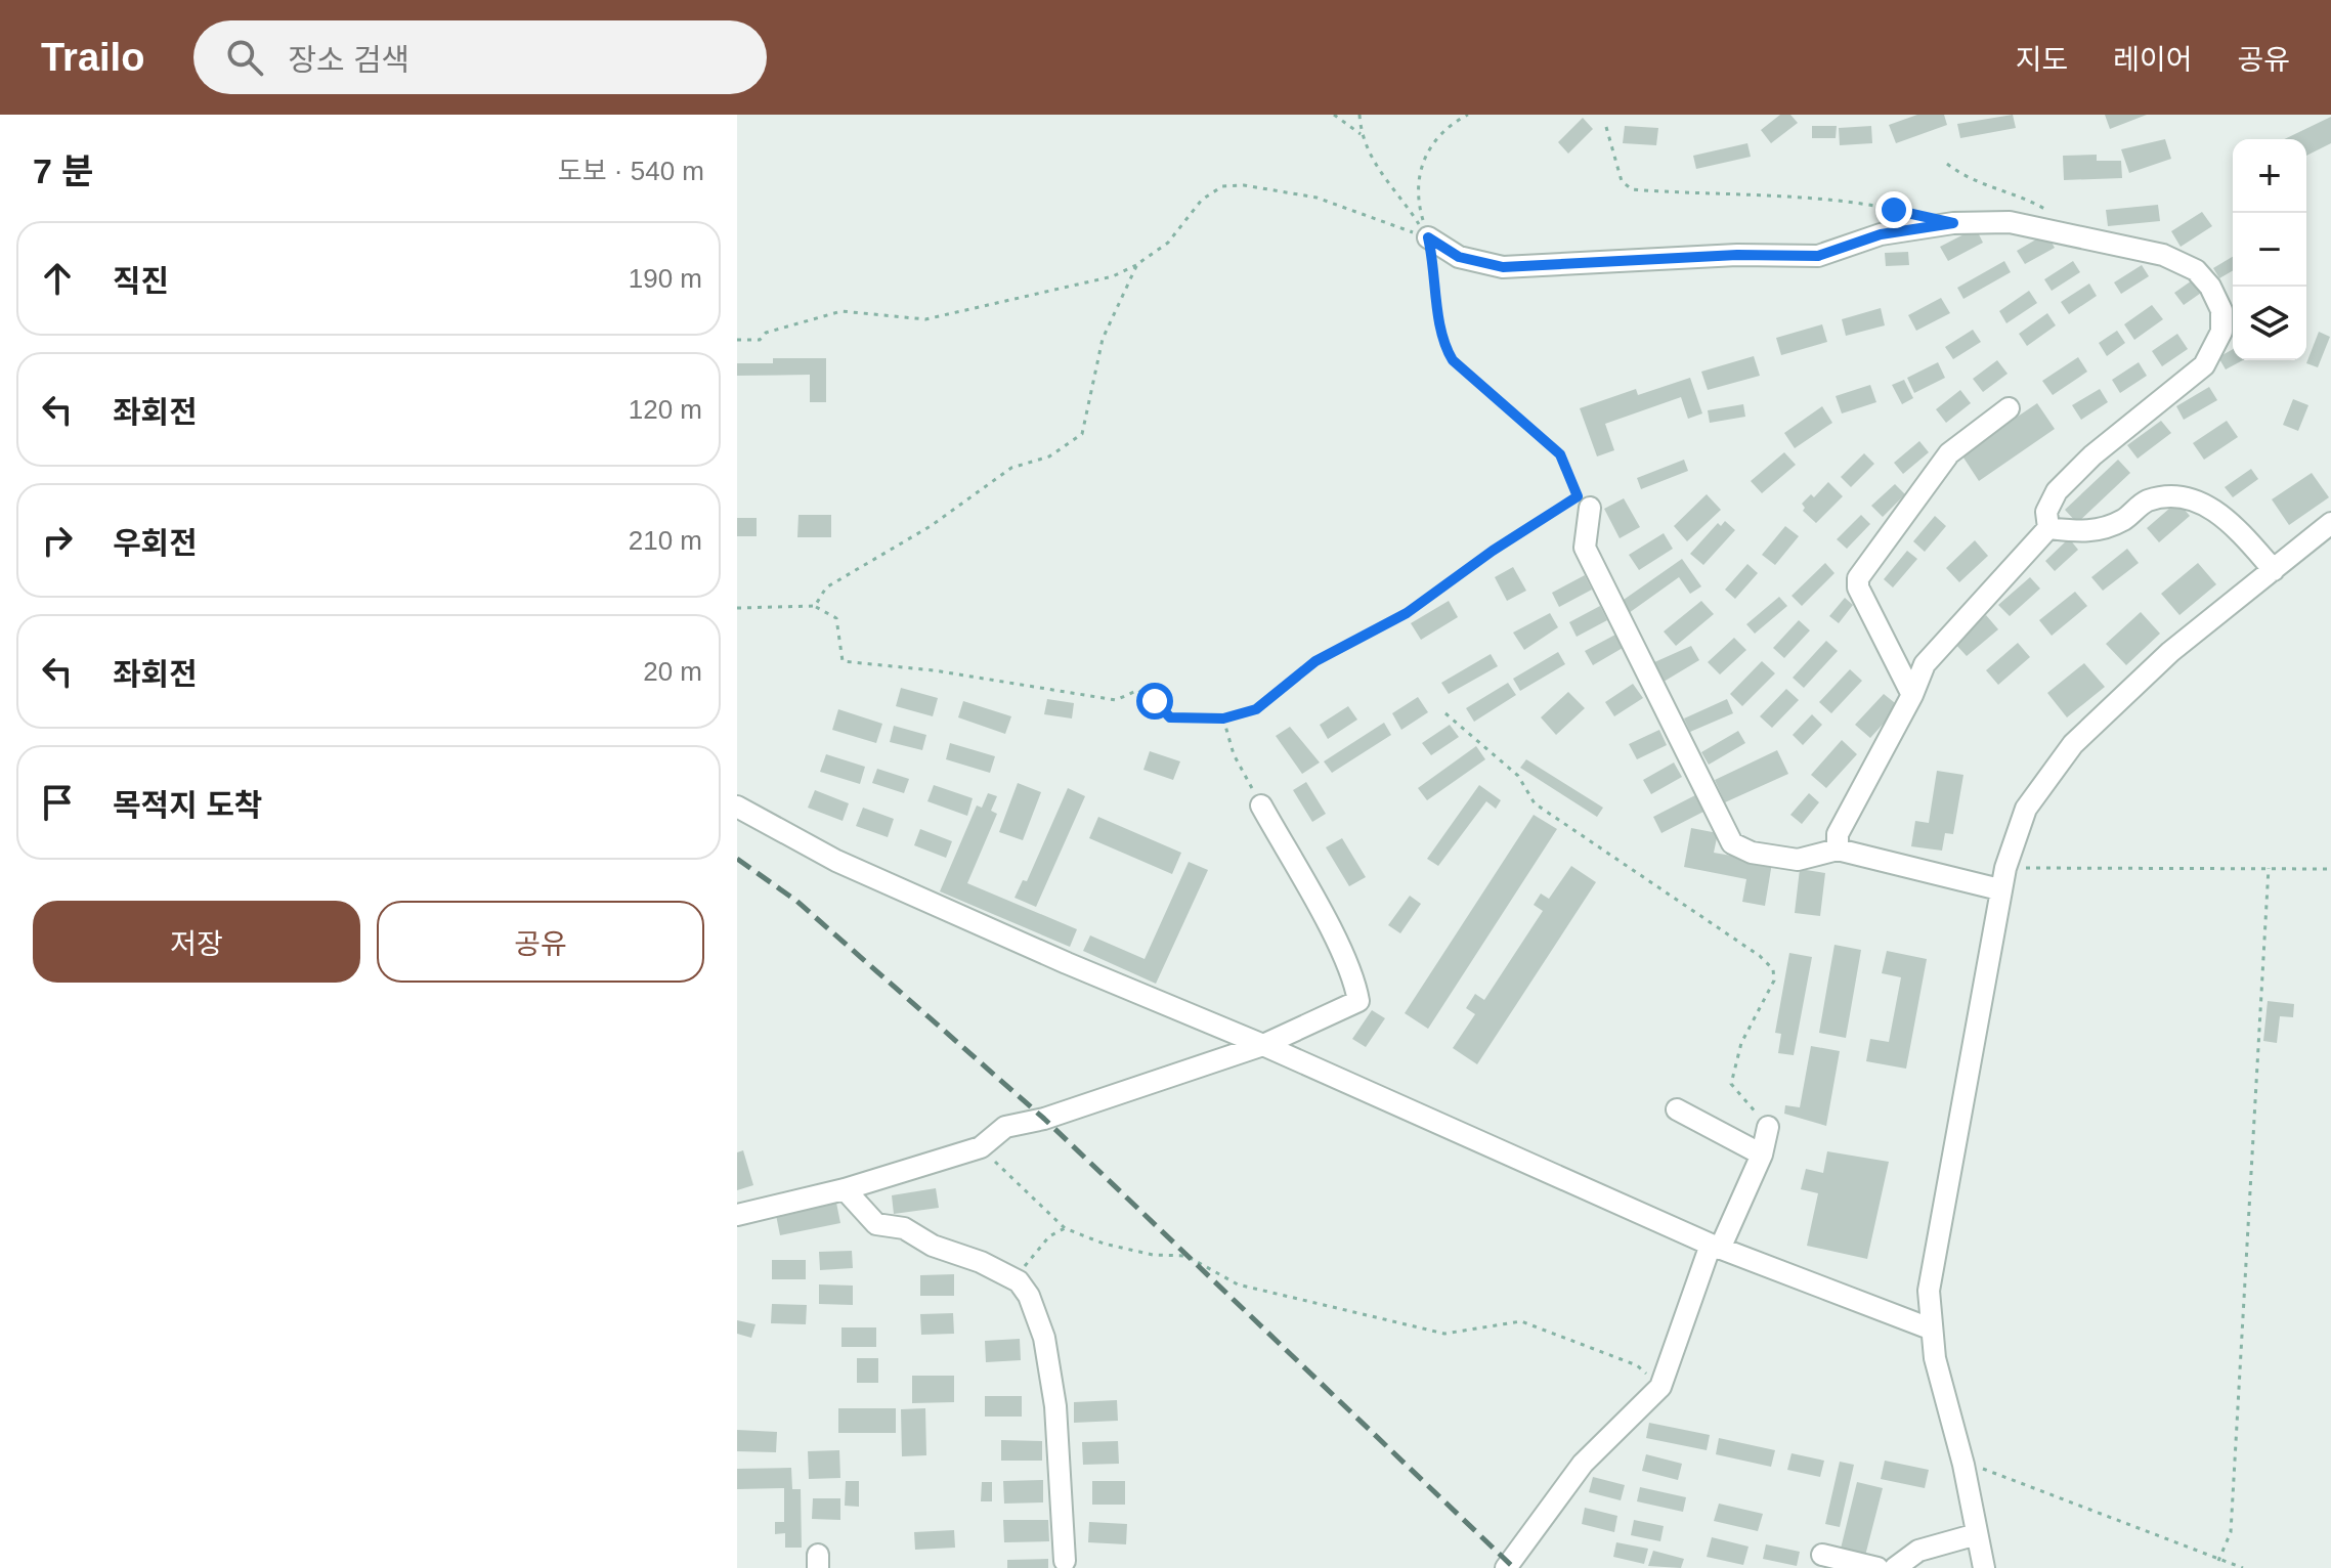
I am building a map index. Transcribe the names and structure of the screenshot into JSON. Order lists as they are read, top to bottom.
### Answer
{
  "page": {
    "header": "Trailo",
    "search": "장소 검색",
    "nav": ["지도", "레이어", "공유"],
    "heading": ["7 분", "도보 · 540 m"],
    "map_buttons": ["+", "−"],
    "list": [
      ["직진", "190 m"],
      ["좌회전", "120 m"],
      ["우회전", "210 m"],
      ["좌회전", "20 m"],
      "목적지 도착"
    ],
    "buttons": ["저장", "공유"]
  }
}
